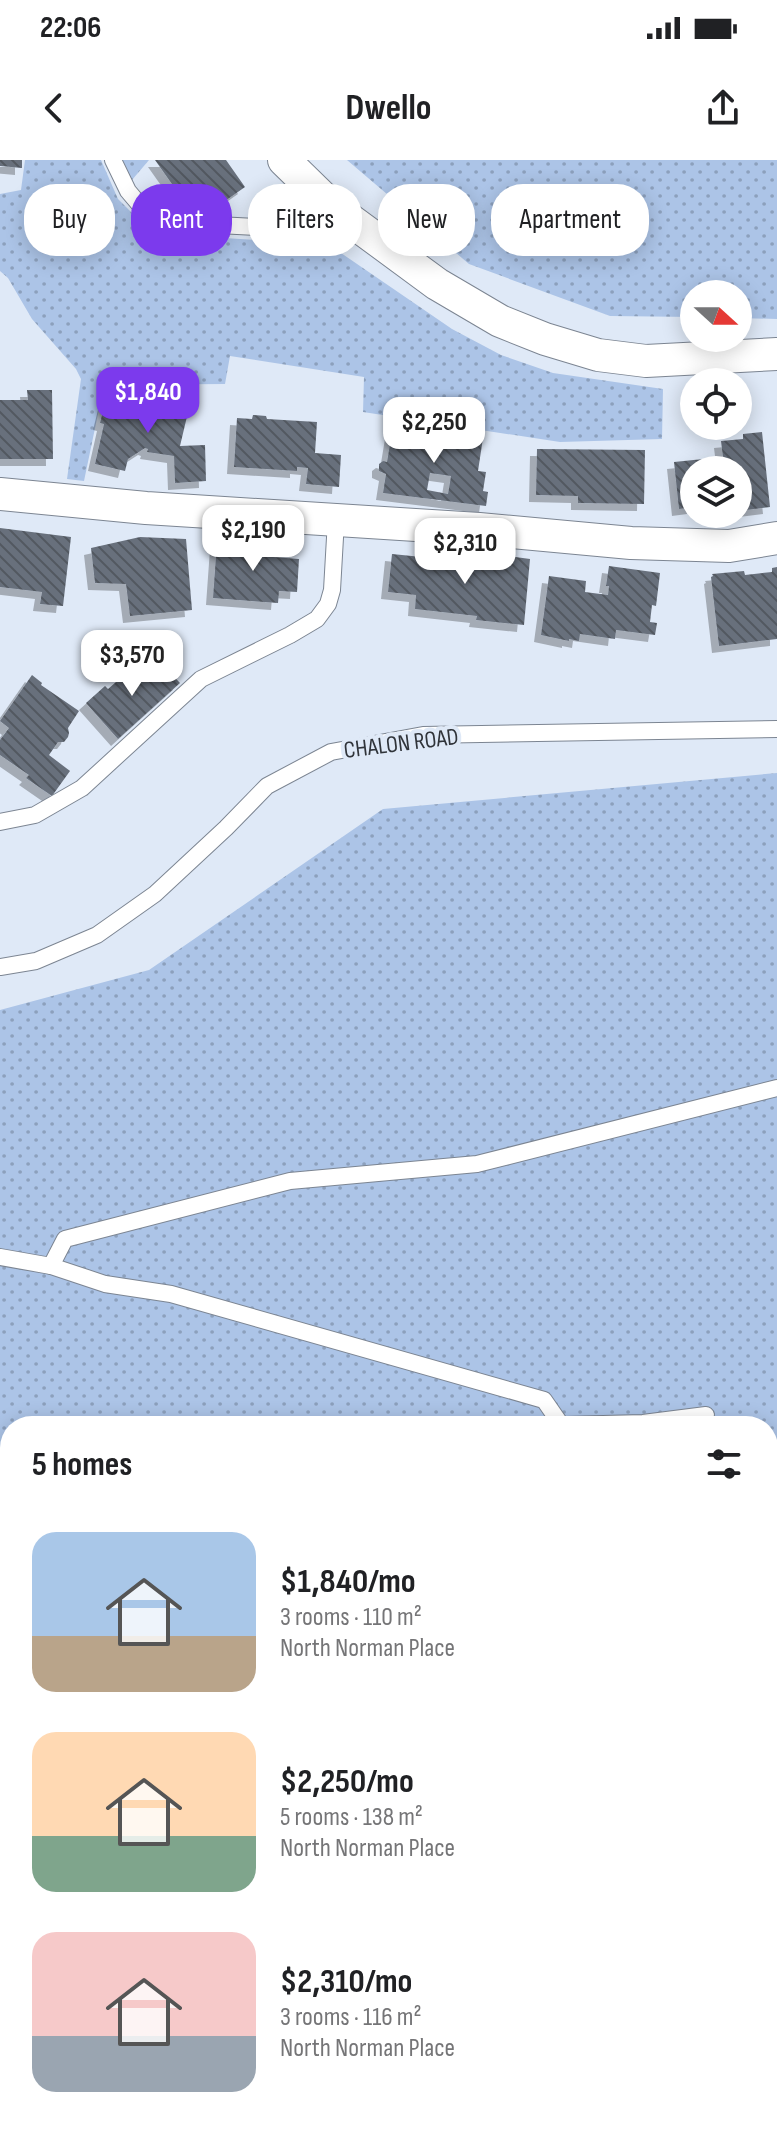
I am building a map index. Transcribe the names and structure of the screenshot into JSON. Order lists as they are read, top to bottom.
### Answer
{
  "streets": {
    "lane": ["CHALON ROAD"]
  },
  "north": "right",
  "page": {
    "status": "22:06",
    "header": "Dwello",
    "chip": [
      "Buy",
      "Rent",
      "Filters",
      "New",
      "Apartment"
    ],
    "price": [
      "$1,840",
      "$2,250",
      "$2,190",
      "$2,310",
      "$3,570"
    ],
    "heading": "5 homes",
    "list": [
      {
        "name": "$1,840/mo",
        "note": "3 rooms · 110 m² · North Norman Place"
      },
      {
        "name": "$2,250/mo",
        "note": "5 rooms · 138 m² · North Norman Place"
      },
      {
        "name": "$2,310/mo",
        "note": "3 rooms · 116 m² · North Norman Place"
      }
    ]
  }
}
